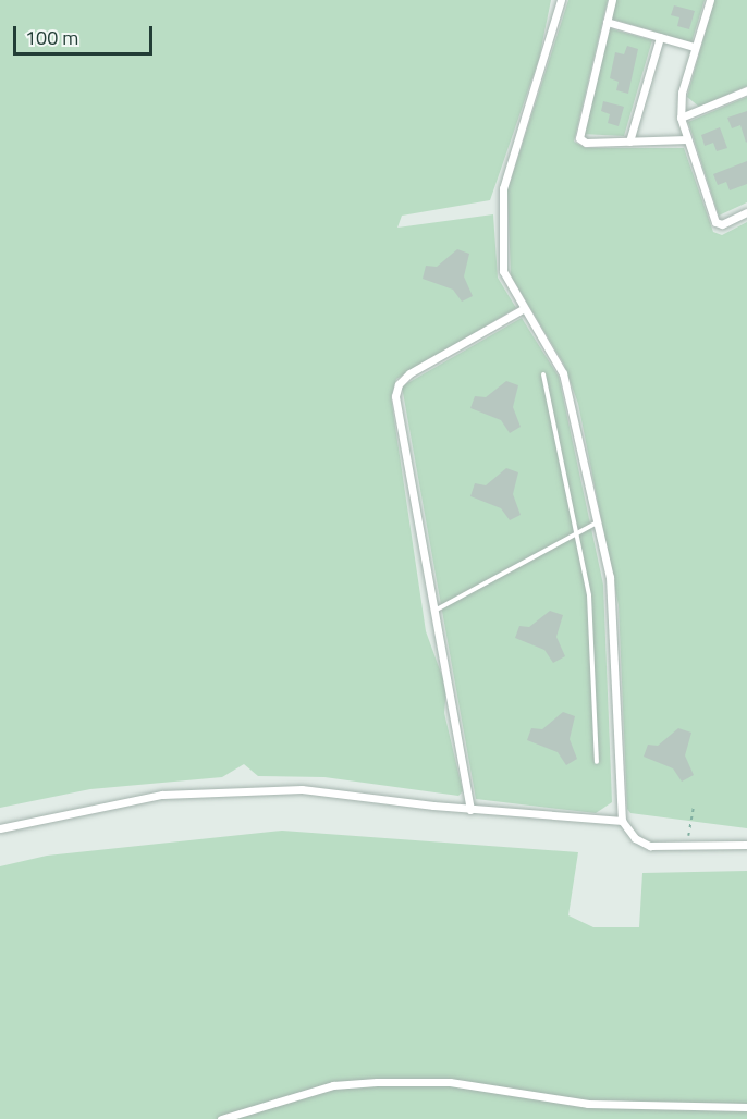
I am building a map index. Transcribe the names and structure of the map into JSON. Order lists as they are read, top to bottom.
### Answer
{
  "scale_bar": "100 m"
}
